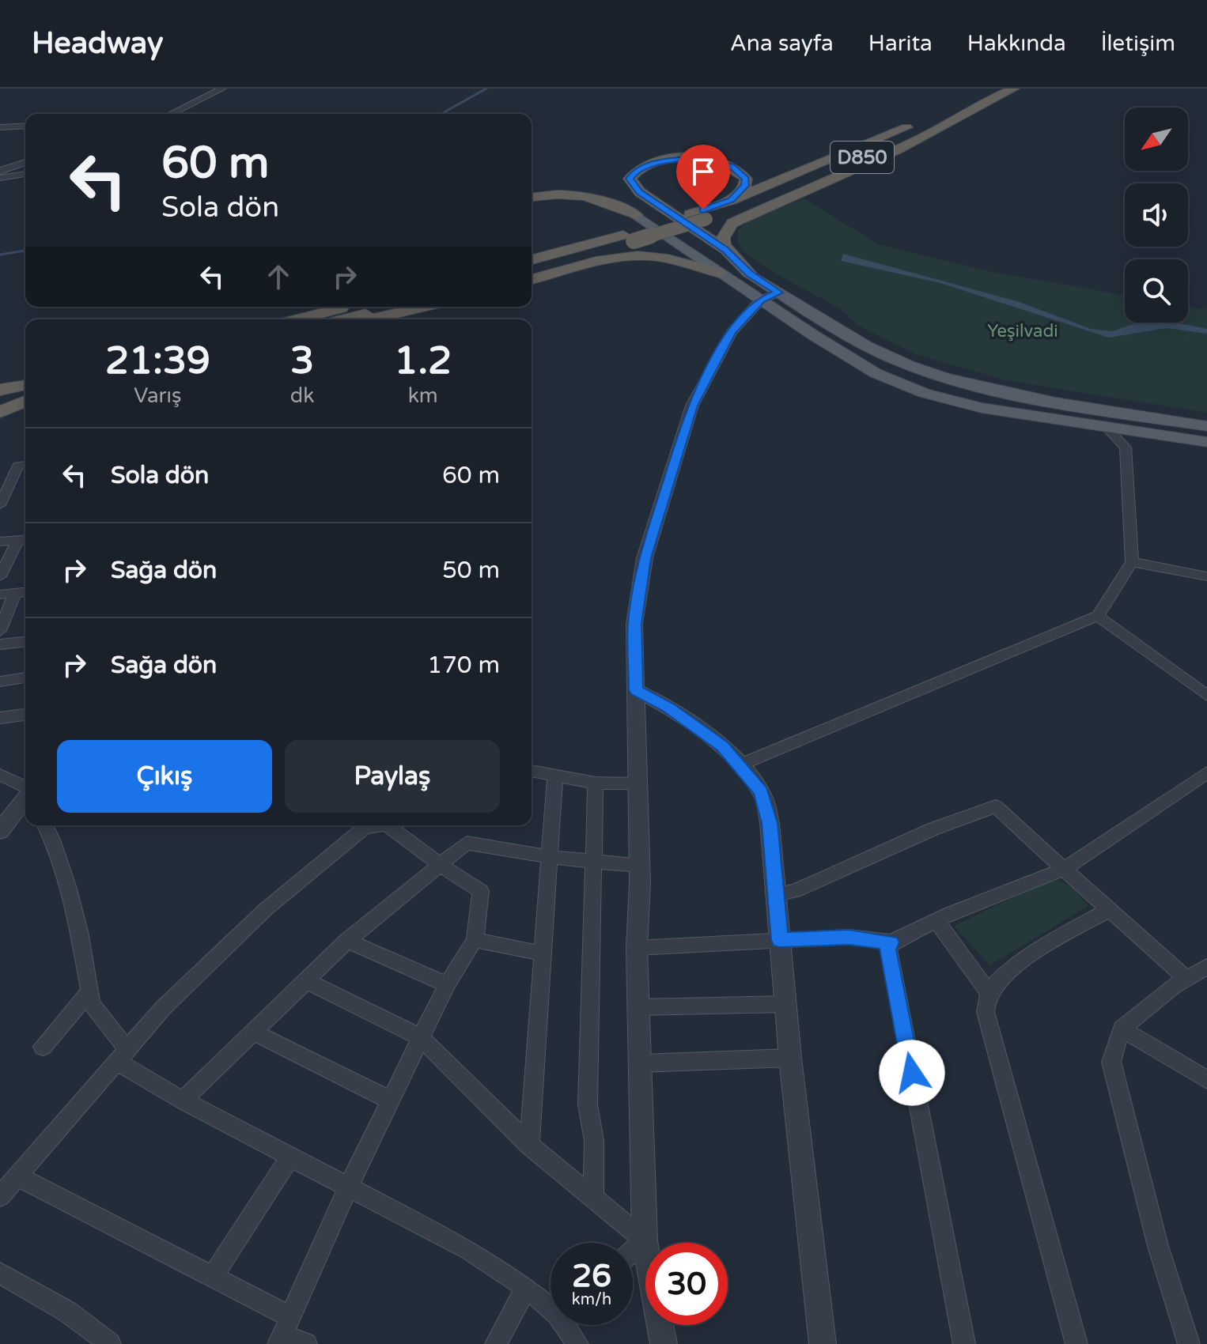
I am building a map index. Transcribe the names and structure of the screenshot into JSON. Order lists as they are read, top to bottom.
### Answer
{
  "streets": {
    "highway": ["D850"]
  },
  "parks": ["Yeşilvadi"],
  "north": "bottom left",
  "page": {
    "header": "Headway",
    "nav": [
      "Ana sayfa",
      "Harita",
      "Hakkında",
      "İletişim"
    ],
    "turn": ["60 m", "Sola dön"],
    "eta": [
      "21:39",
      "Varış",
      "3",
      "dk",
      "1.2",
      "km"
    ],
    "list": [
      {
        "name": "Sola dön",
        "value": "60 m"
      },
      {
        "name": "Sağa dön",
        "value": "50 m"
      },
      {
        "name": "Sağa dön",
        "value": "170 m"
      }
    ],
    "buttons": ["Çıkış", "Paylaş"],
    "speed": "26 km/h",
    "limit": "30"
  }
}
